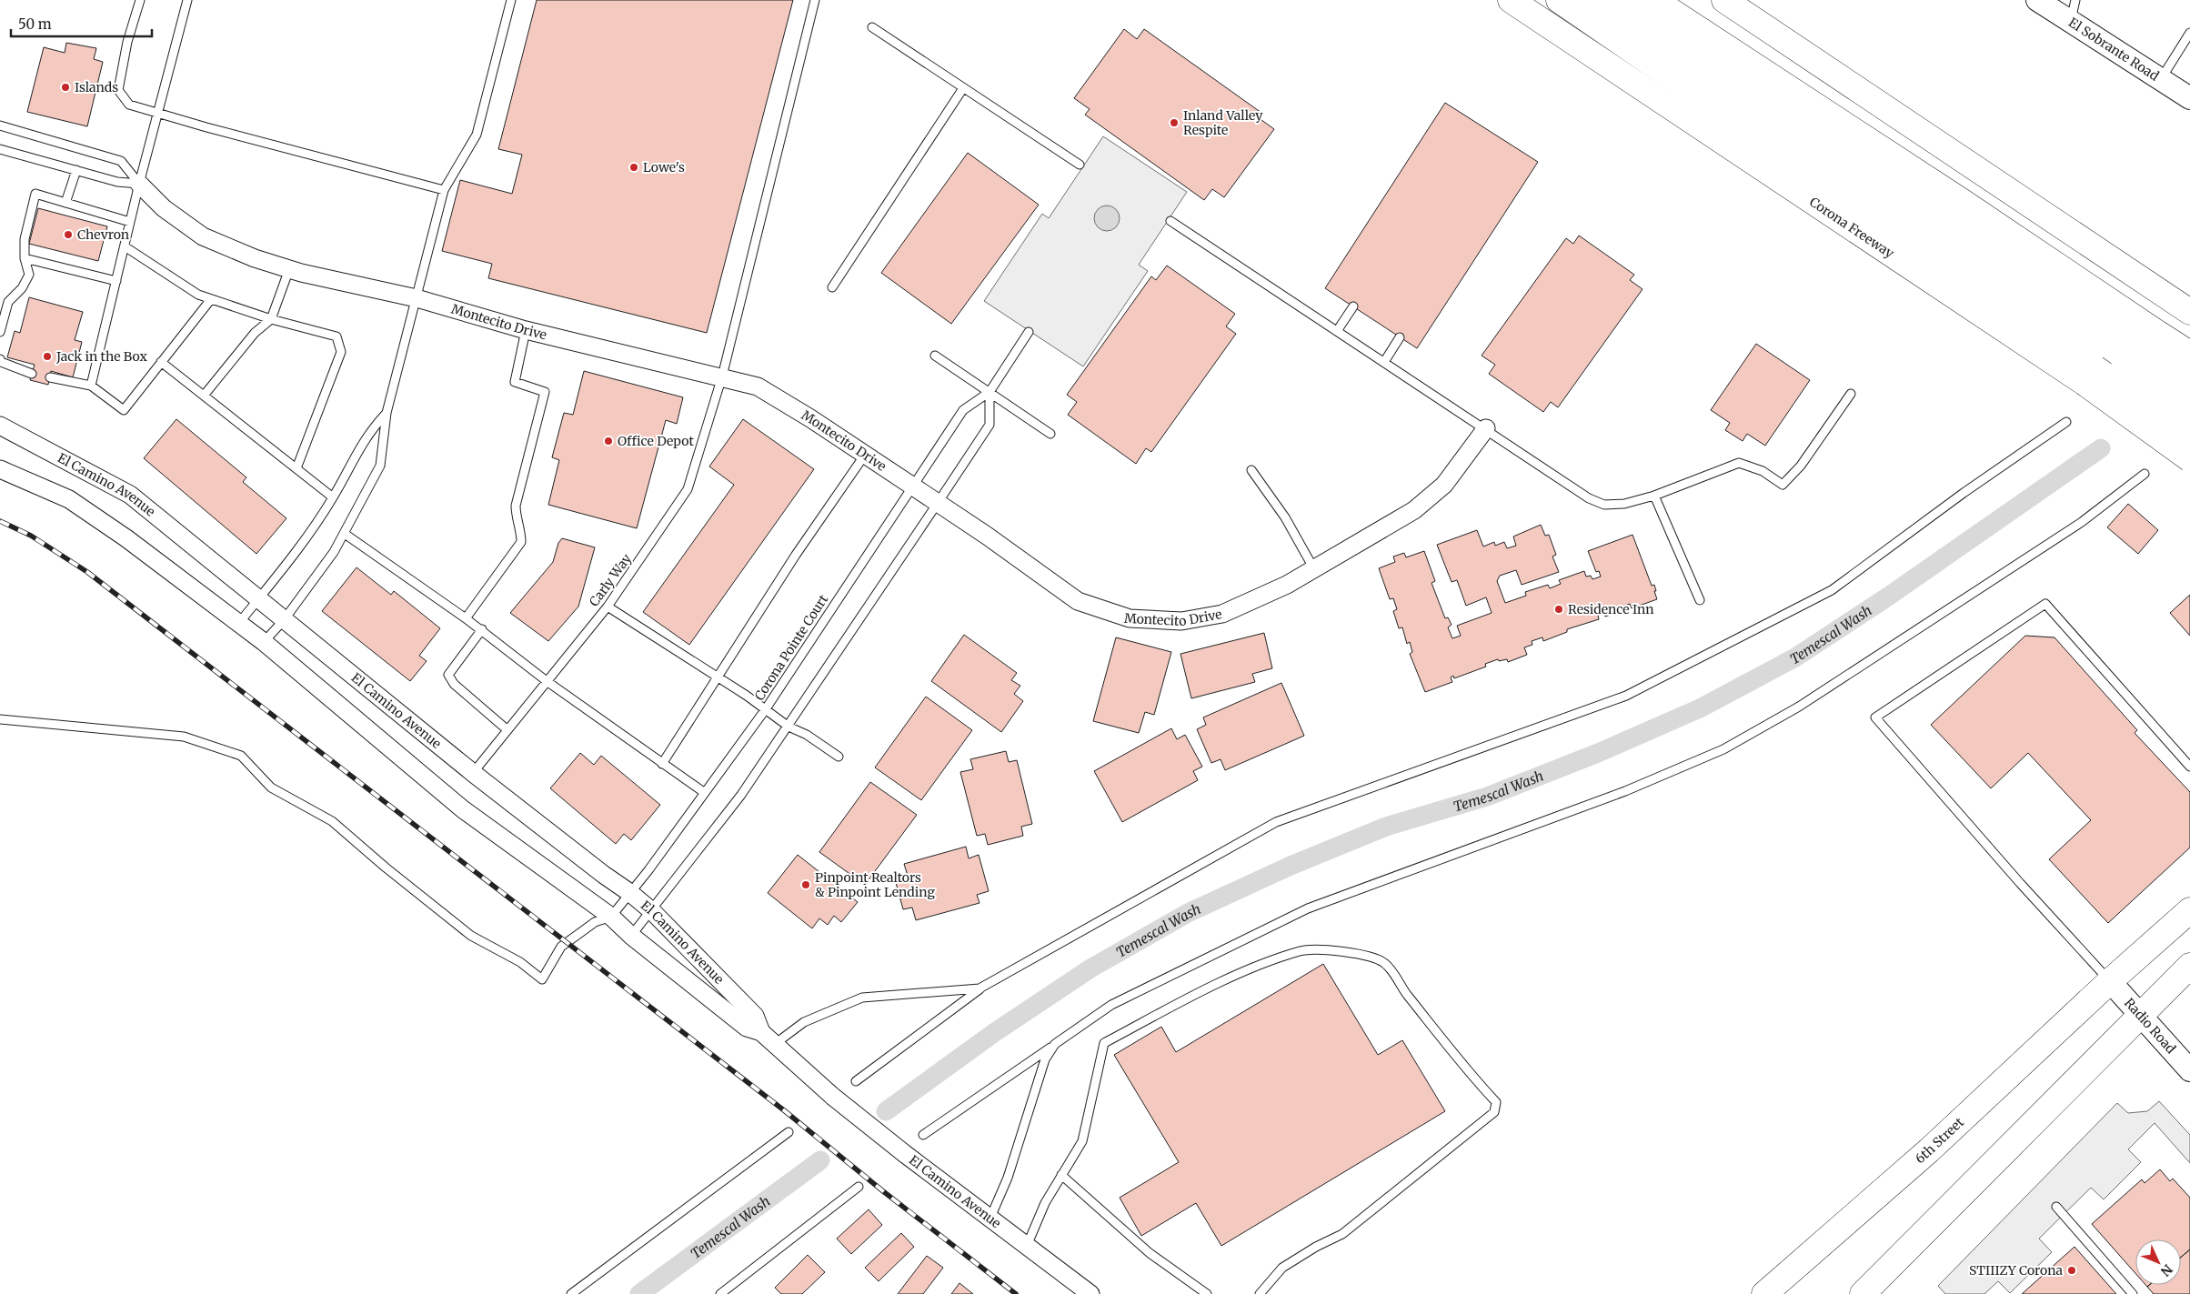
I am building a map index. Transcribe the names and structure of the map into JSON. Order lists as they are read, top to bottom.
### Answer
{
  "streets": {
    "main road": ["Corona Freeway", "6th Street"],
    "street": [
      "El Sobrante Road",
      "Montecito Drive",
      "El Camino Avenue",
      "Radio Road"
    ],
    "lane": ["Carly Way", "Corona Pointe Court"]
  },
  "crossings": [
    ["Montecito Drive", "Carly Way"],
    ["Montecito Drive", "Corona Pointe Court"],
    ["El Camino Avenue", "Carly Way"],
    ["El Camino Avenue", "Corona Pointe Court"],
    ["Radio Road", "6th Street"]
  ],
  "water": ["Temescal Wash"],
  "places": [
    "Islands",
    "Inland Valley Respite",
    "Lowe's",
    "Chevron",
    "Jack in the Box",
    "Office Depot",
    "Residence Inn",
    "Pinpoint Realtors & Pinpoint Lending",
    "STIIIZY Corona"
  ],
  "scale_bar": "50 m",
  "north": "bottom right"
}
